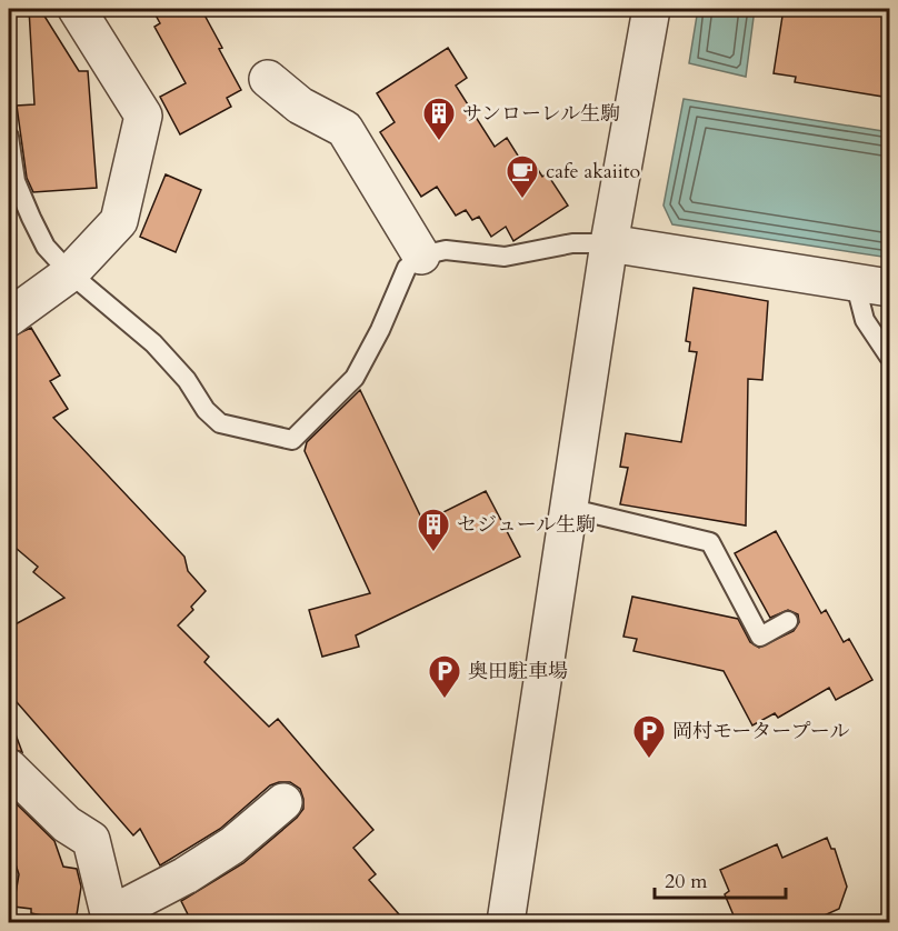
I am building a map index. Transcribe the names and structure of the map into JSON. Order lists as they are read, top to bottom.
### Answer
{
  "places": {
    "building": ["サンローレル生駒", "セジュール生駒"],
    "cafe": ["cafe akaiito"],
    "parking": ["奥田駐車場", "岡村モータープール"]
  },
  "scale_bar": "20 m"
}
